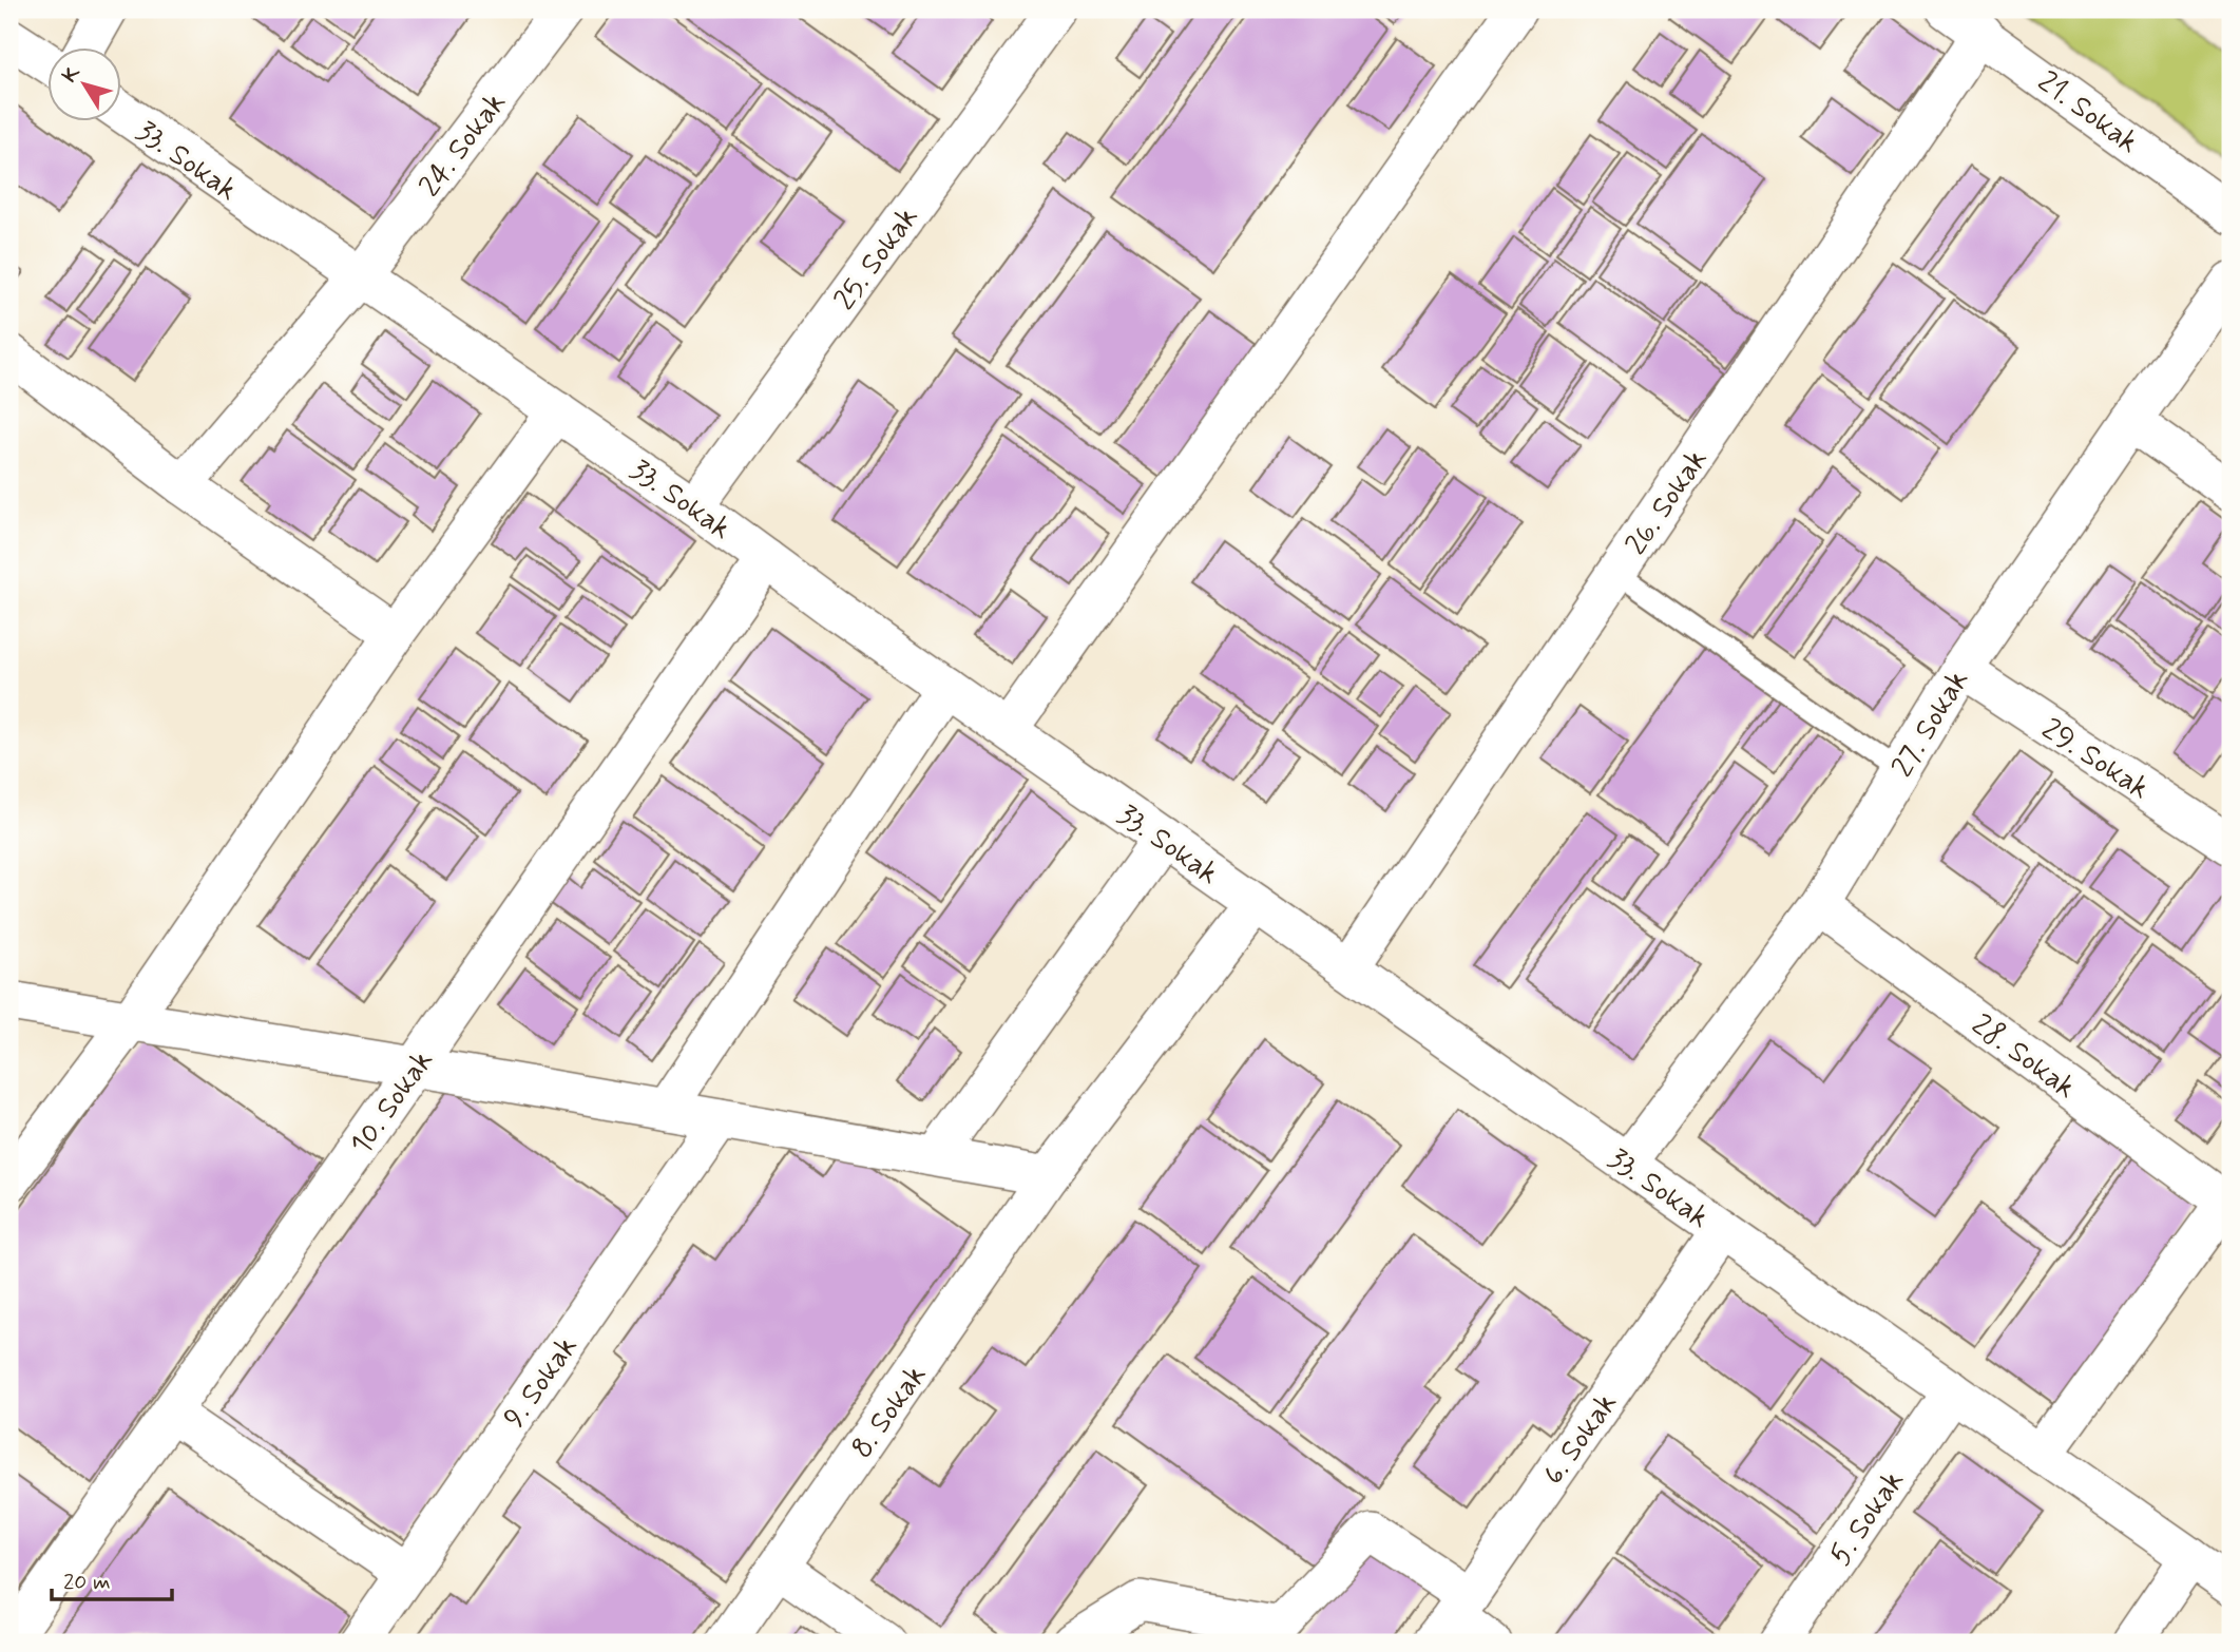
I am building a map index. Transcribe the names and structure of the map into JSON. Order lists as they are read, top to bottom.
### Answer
{
  "streets": {
    "street": [
      "21. Sokak",
      "24. Sokak",
      "33. Sokak",
      "25. Sokak",
      "26. Sokak",
      "27. Sokak",
      "29. Sokak",
      "28. Sokak",
      "10. Sokak",
      "9. Sokak",
      "8. Sokak",
      "6. Sokak",
      "5. Sokak"
    ]
  },
  "crossings": [
    ["21. Sokak", "26. Sokak"],
    ["24. Sokak", "33. Sokak"],
    ["33. Sokak", "25. Sokak"],
    ["33. Sokak", "26. Sokak"],
    ["33. Sokak", "27. Sokak"],
    ["33. Sokak", "10. Sokak"],
    ["33. Sokak", "8. Sokak"],
    ["33. Sokak", "6. Sokak"],
    ["33. Sokak", "5. Sokak"],
    ["27. Sokak", "29. Sokak"],
    ["27. Sokak", "28. Sokak"]
  ],
  "scale_bar": "20 m",
  "north": "top left"
}
